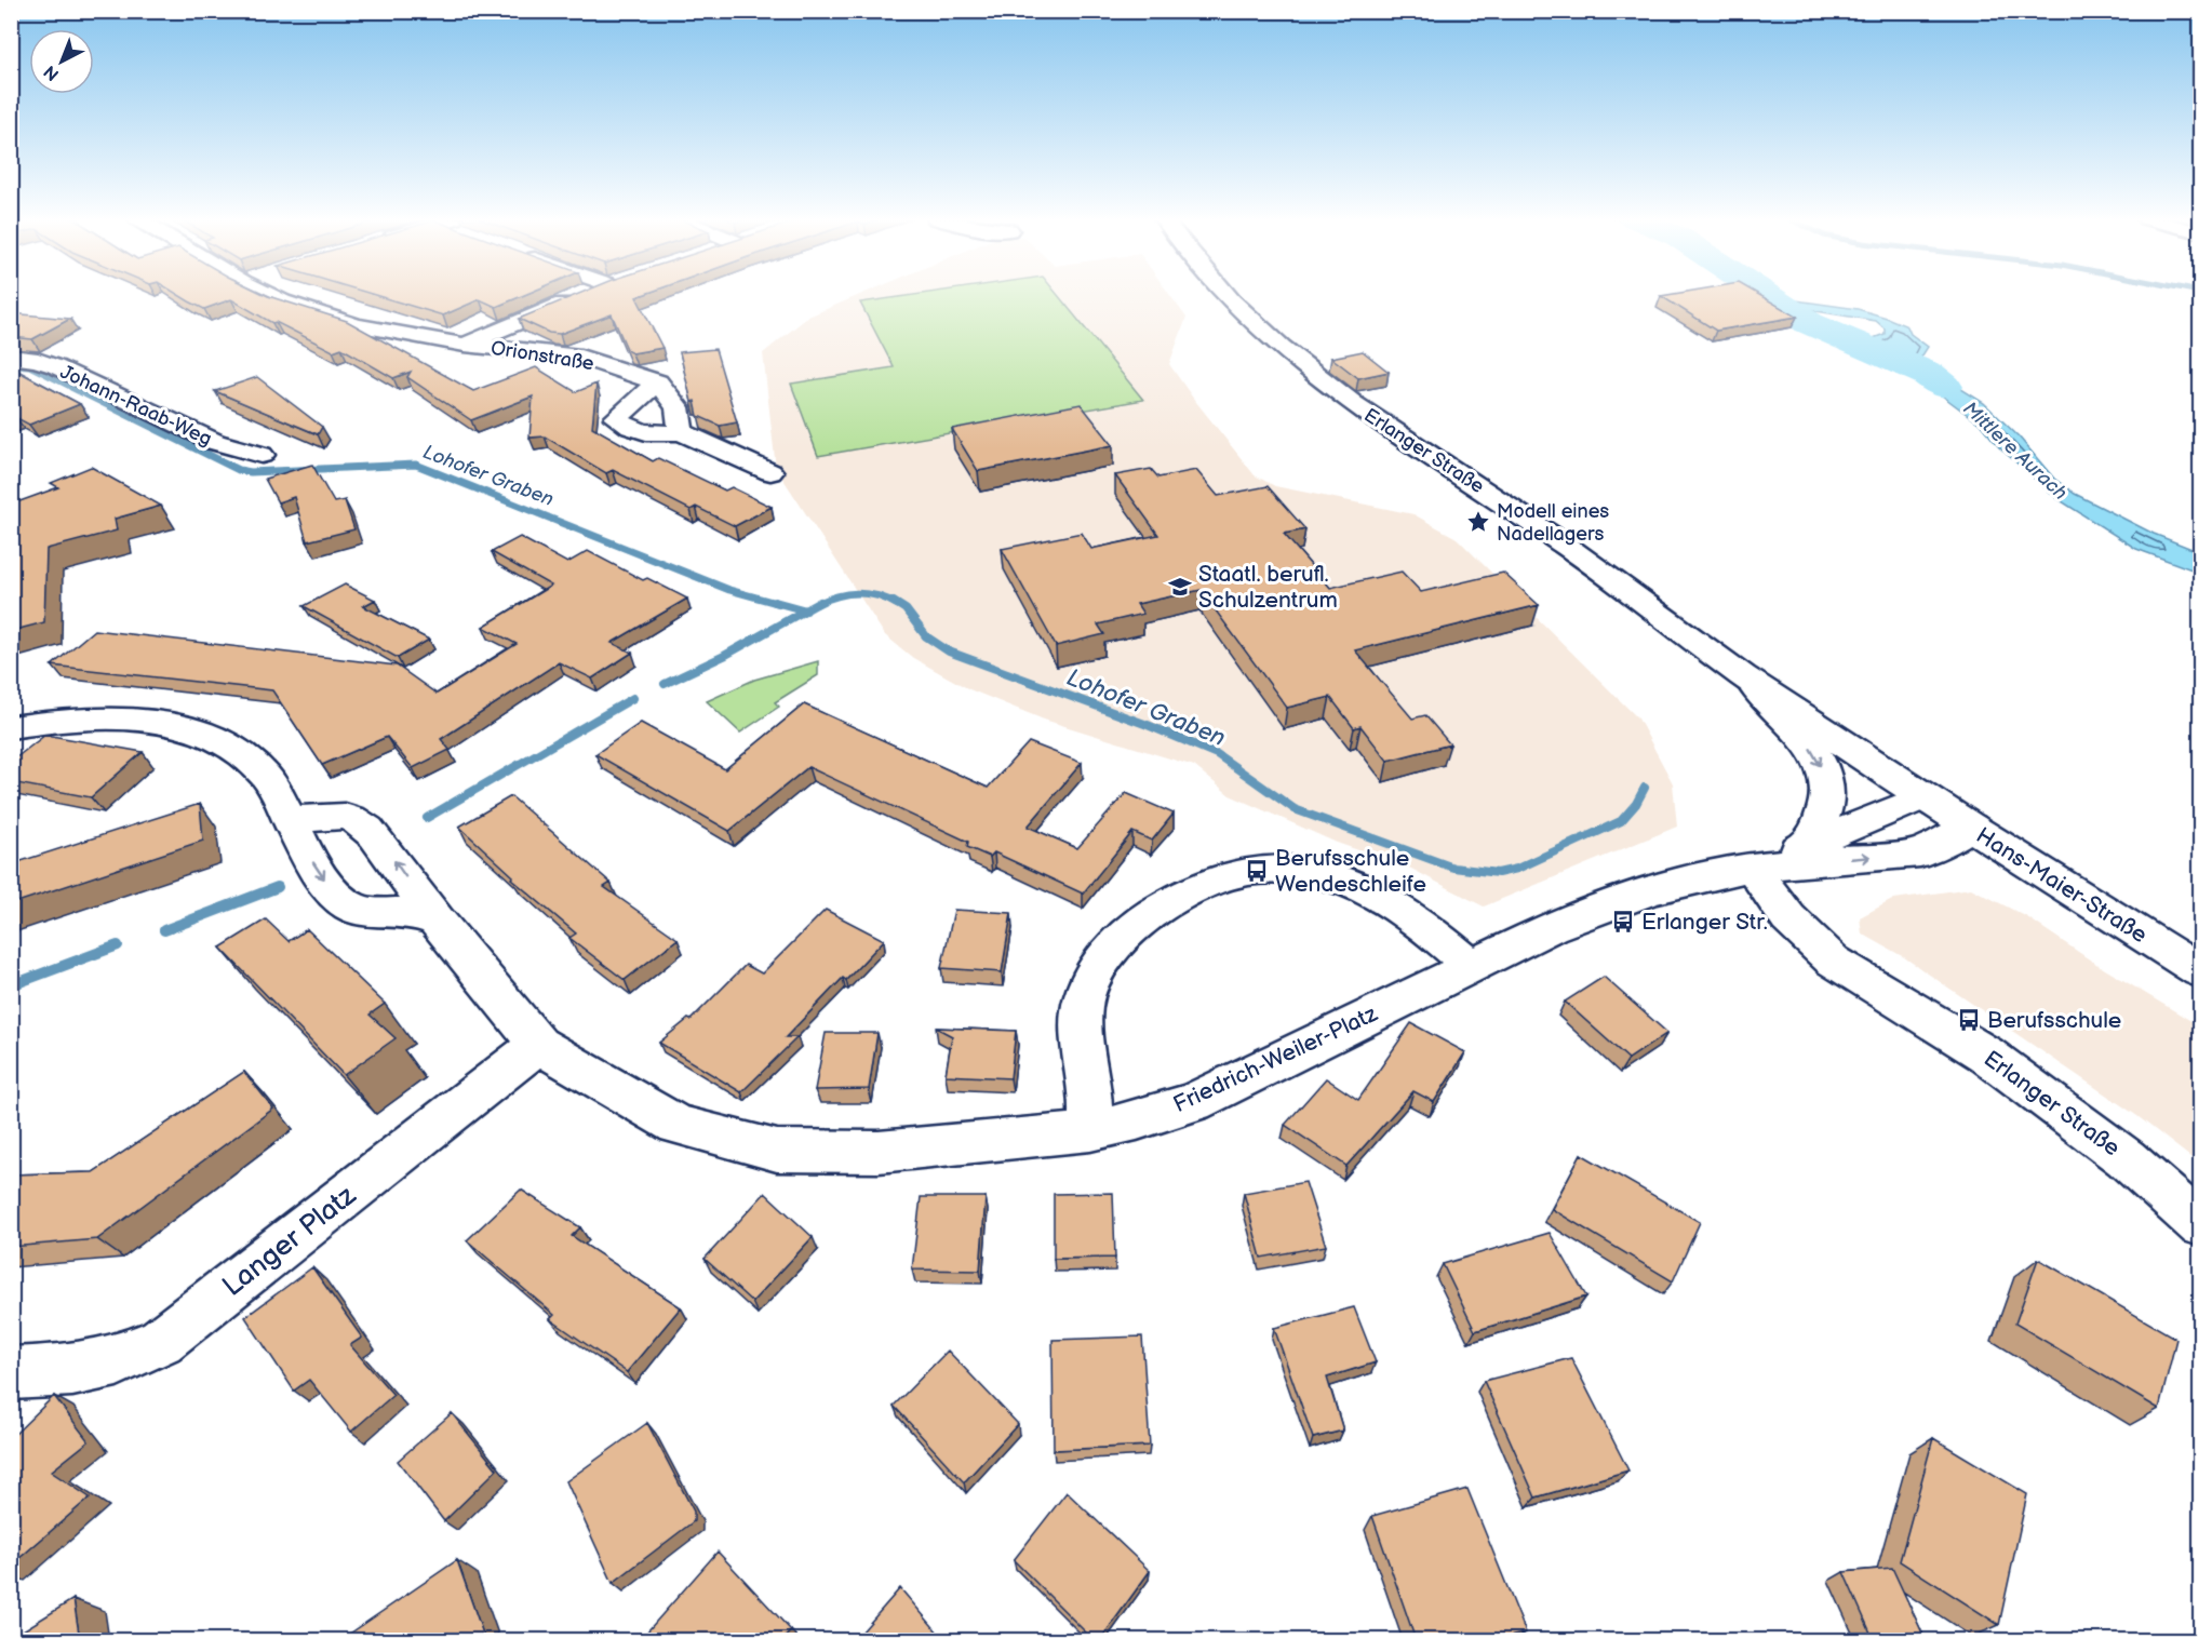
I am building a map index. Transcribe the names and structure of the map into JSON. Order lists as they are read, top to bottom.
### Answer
{
  "streets": {
    "street": [
      "Orionstraße",
      "Johann-Raab-Weg",
      "Erlanger Straße",
      "Hans-Maier-Straße",
      "Friedrich-Weiler-Platz",
      "Langer Platz"
    ]
  },
  "crossings": [
    ["Erlanger Straße", "Hans-Maier-Straße"],
    ["Erlanger Straße", "Friedrich-Weiler-Platz"],
    ["Friedrich-Weiler-Platz", "Langer Platz"]
  ],
  "water": ["Mittlere Aurach", "Lohofer Graben"],
  "places": {
    "place": ["Modell eines Nadellagers"],
    "school or university": ["Staatl. berufl. Schulzentrum"],
    "bus stop": ["Berufsschule Wendeschleife", "Erlanger Str.", "Berufsschule"]
  },
  "north": "bottom left"
}
